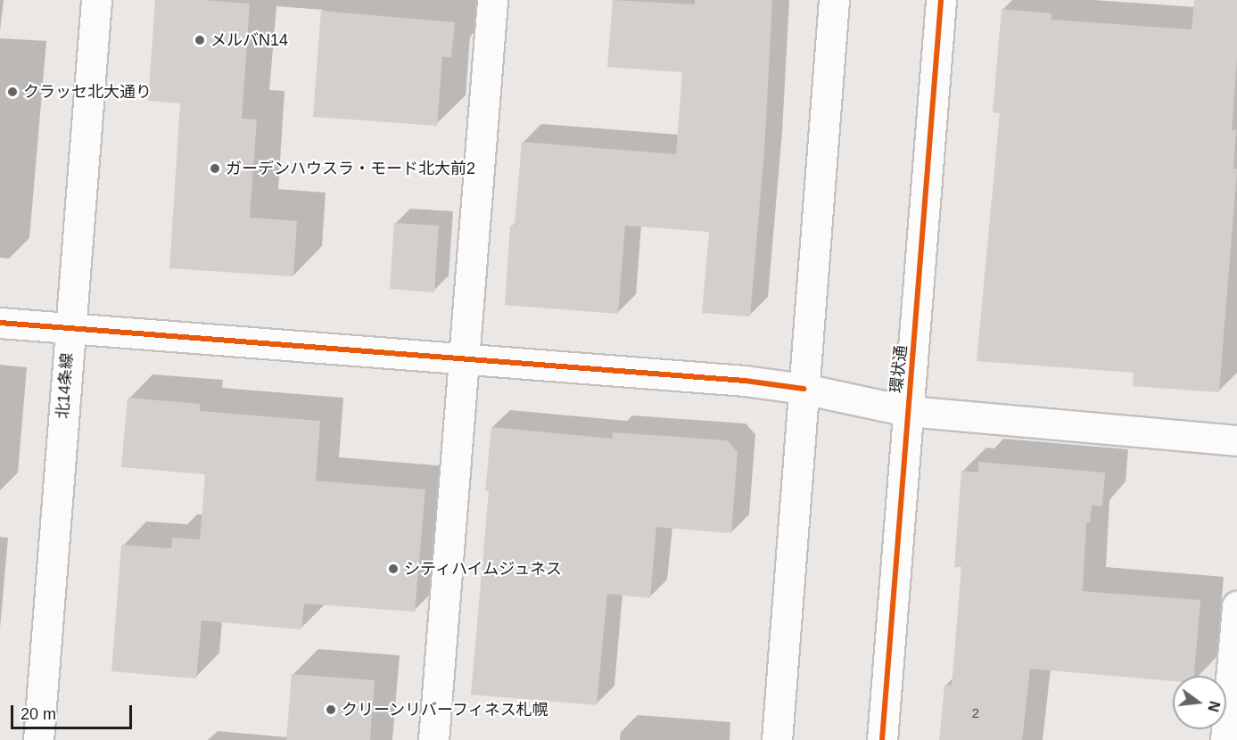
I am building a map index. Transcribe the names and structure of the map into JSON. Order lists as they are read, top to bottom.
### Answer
{
  "streets": {
    "street": ["環状通", "北14条線"]
  },
  "places": [
    "メルバN14",
    "クラッセ北大通り",
    "ガーデンハウスラ・モード北大前2",
    "シティハイムジュネス",
    "クリーンリバーフィネス札幌"
  ],
  "house_numbers": ["2"],
  "scale_bar": "20 m",
  "north": "right"
}
